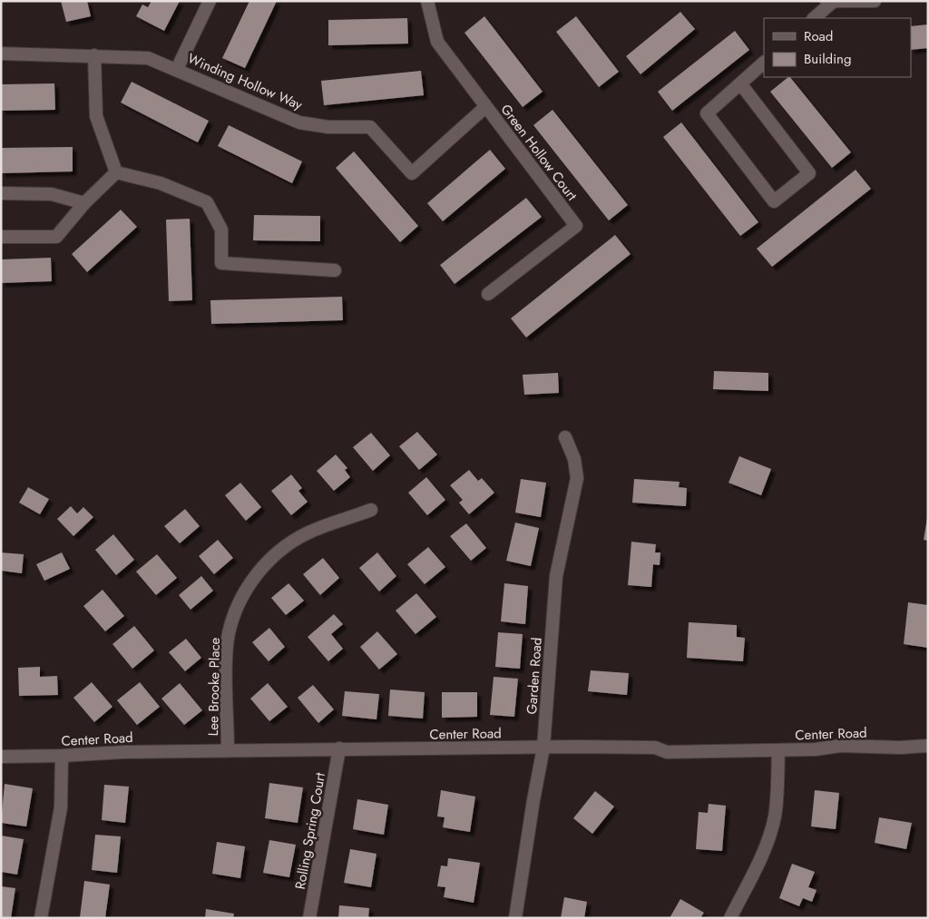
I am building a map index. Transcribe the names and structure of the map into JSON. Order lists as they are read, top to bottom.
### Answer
{
  "streets": {
    "street": [
      "Winding Hollow Way",
      "Green Hollow Court",
      "Garden Road",
      "Lee Brooke Place",
      "Center Road",
      "Rolling Spring Court"
    ]
  },
  "crossings": [
    ["Winding Hollow Way", "Green Hollow Court"],
    ["Garden Road", "Center Road"],
    ["Lee Brooke Place", "Center Road"],
    ["Center Road", "Rolling Spring Court"]
  ],
  "legend": ["Road", "Building"]
}
